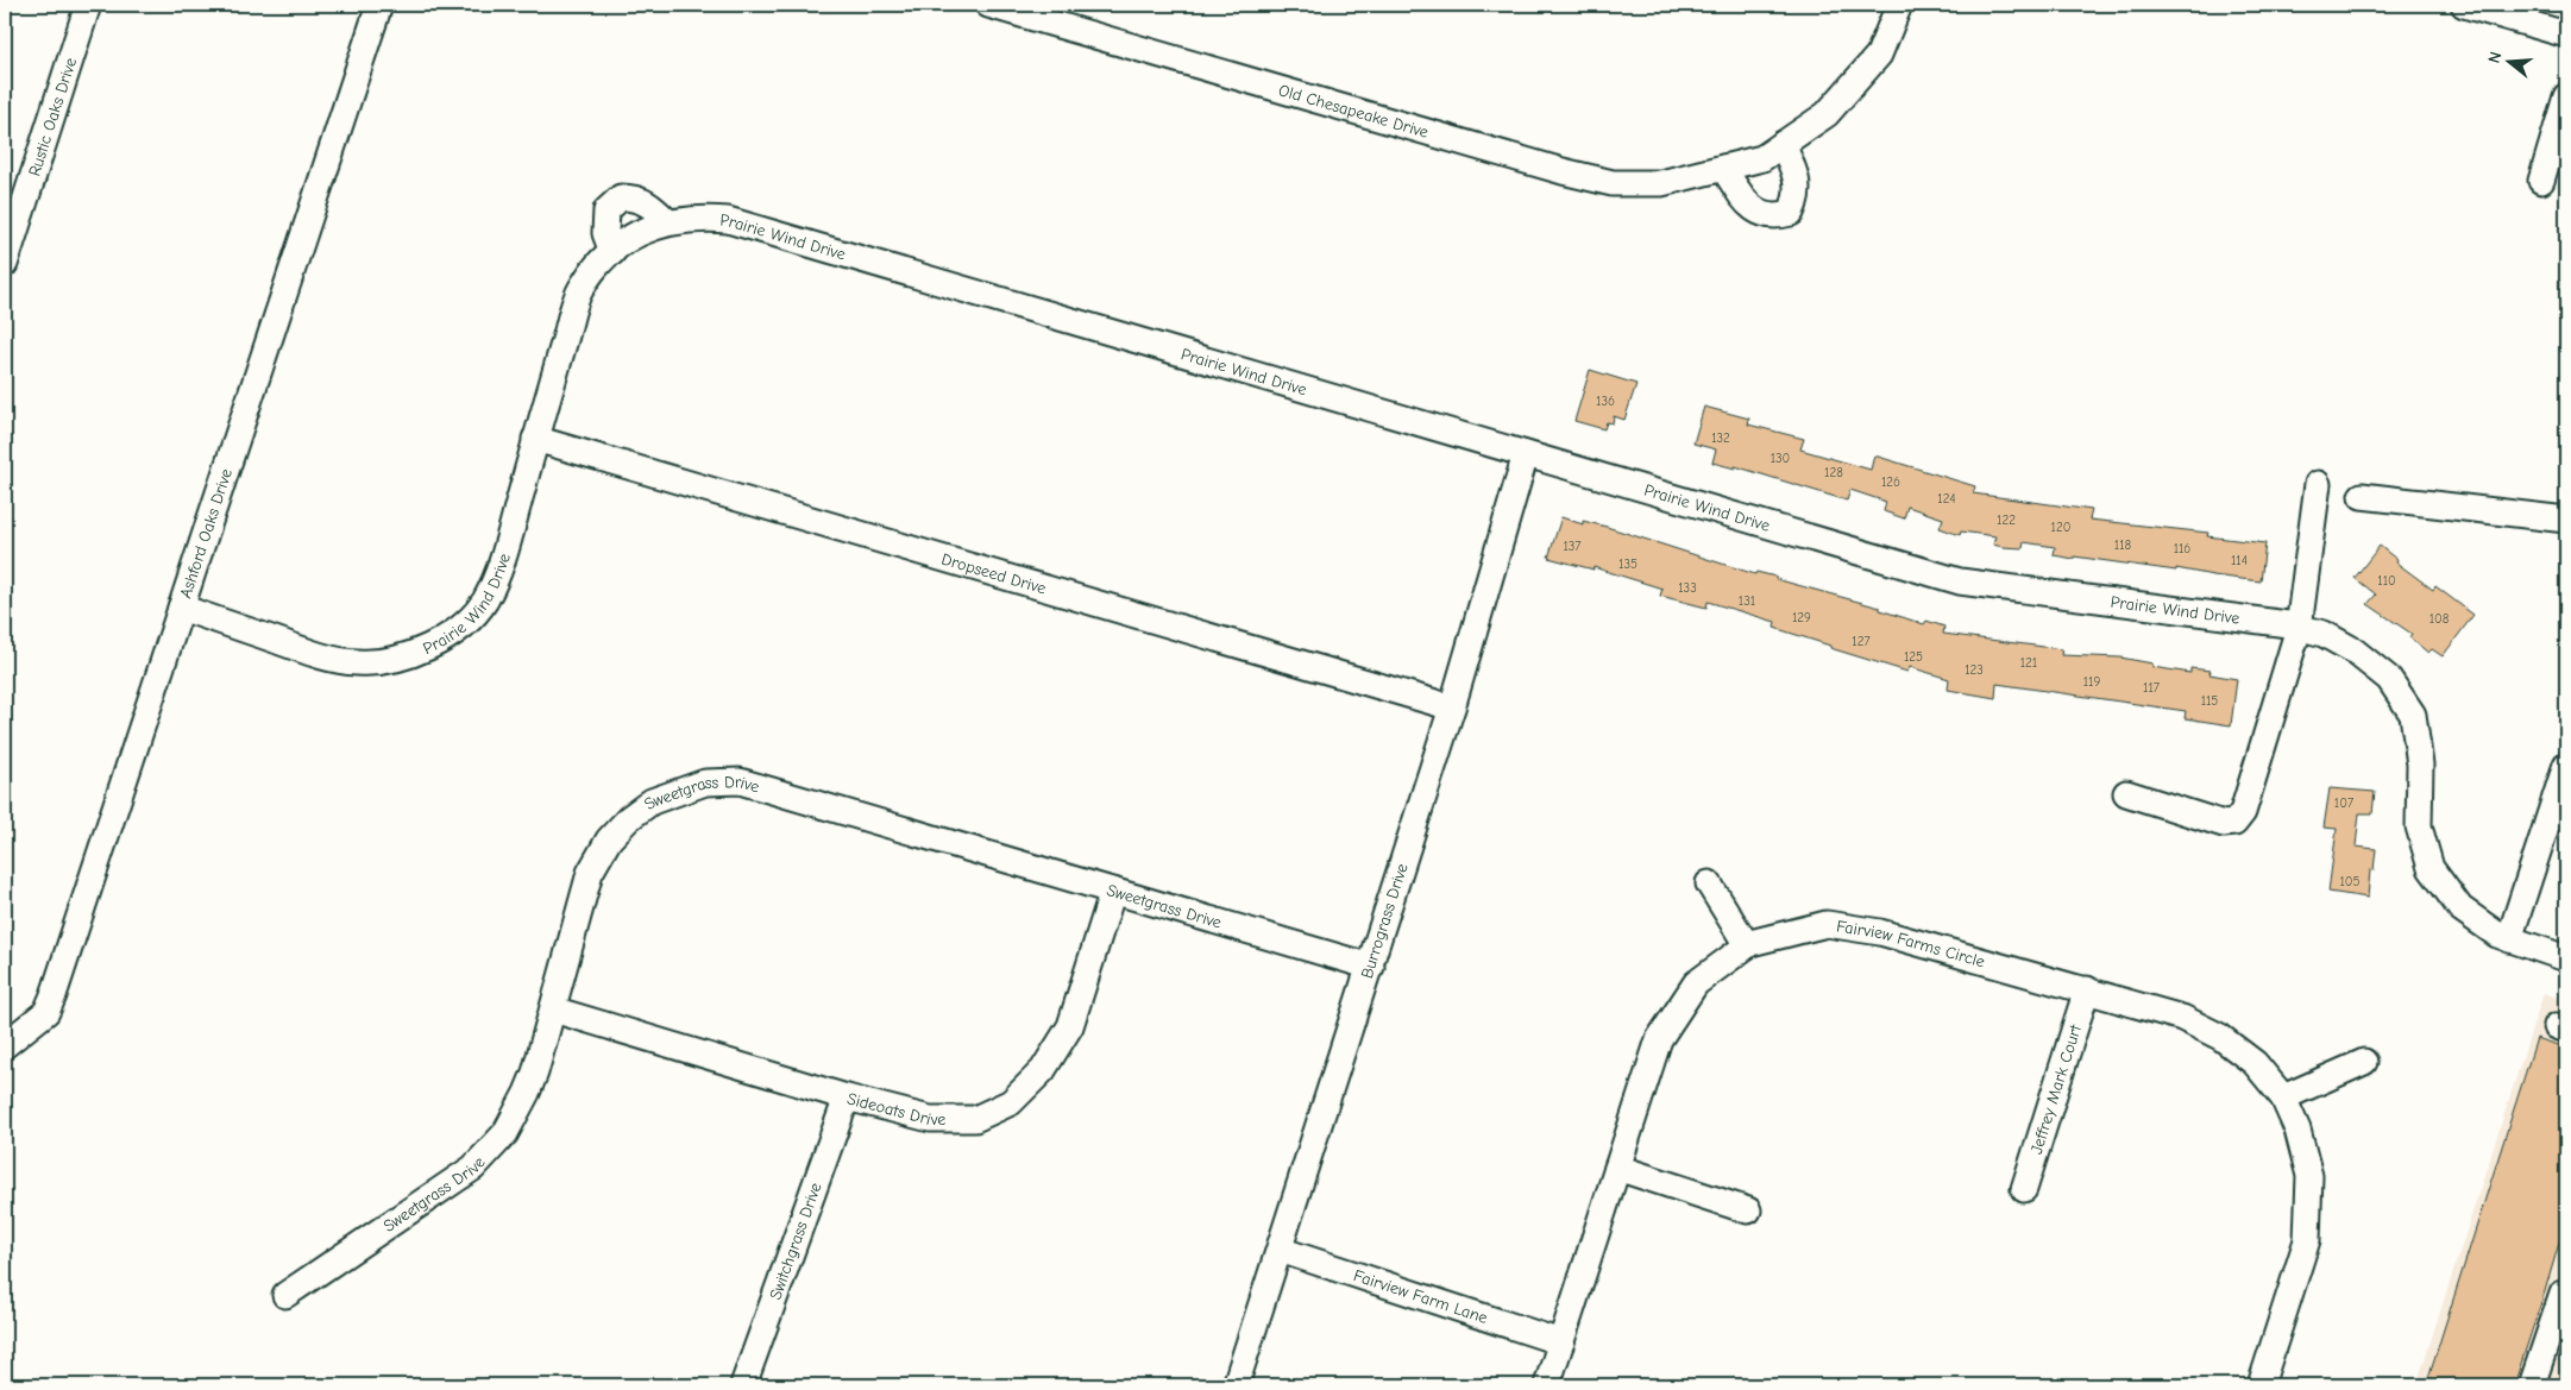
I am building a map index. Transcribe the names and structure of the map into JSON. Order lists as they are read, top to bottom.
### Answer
{
  "streets": {
    "street": [
      "Old Chesapeake Drive",
      "Rustic Oaks Drive",
      "Prairie Wind Drive",
      "Ashford Oaks Drive",
      "Dropseed Drive",
      "Sweetgrass Drive",
      "Burrograss Drive",
      "Fairview Farms Circle",
      "Jeffrey Mark Court",
      "Sideoats Drive",
      "Switchgrass Drive",
      "Fairview Farm Lane"
    ]
  },
  "crossings": [
    ["Prairie Wind Drive", "Ashford Oaks Drive"],
    ["Prairie Wind Drive", "Dropseed Drive"],
    ["Prairie Wind Drive", "Burrograss Drive"],
    ["Dropseed Drive", "Burrograss Drive"],
    ["Sweetgrass Drive", "Burrograss Drive"],
    ["Sweetgrass Drive", "Sideoats Drive"],
    ["Burrograss Drive", "Fairview Farm Lane"],
    ["Fairview Farms Circle", "Jeffrey Mark Court"],
    ["Fairview Farms Circle", "Fairview Farm Lane"],
    ["Sideoats Drive", "Switchgrass Drive"]
  ],
  "house_numbers": [
    "136",
    "132",
    "130",
    "128",
    "126",
    "124",
    "122",
    "120",
    "118",
    "137",
    "116",
    "114",
    "135",
    "110",
    "133",
    "131",
    "129",
    "108",
    "127",
    "125",
    "121",
    "123",
    "119",
    "117",
    "115",
    "107",
    "105"
  ],
  "north": "left"
}
